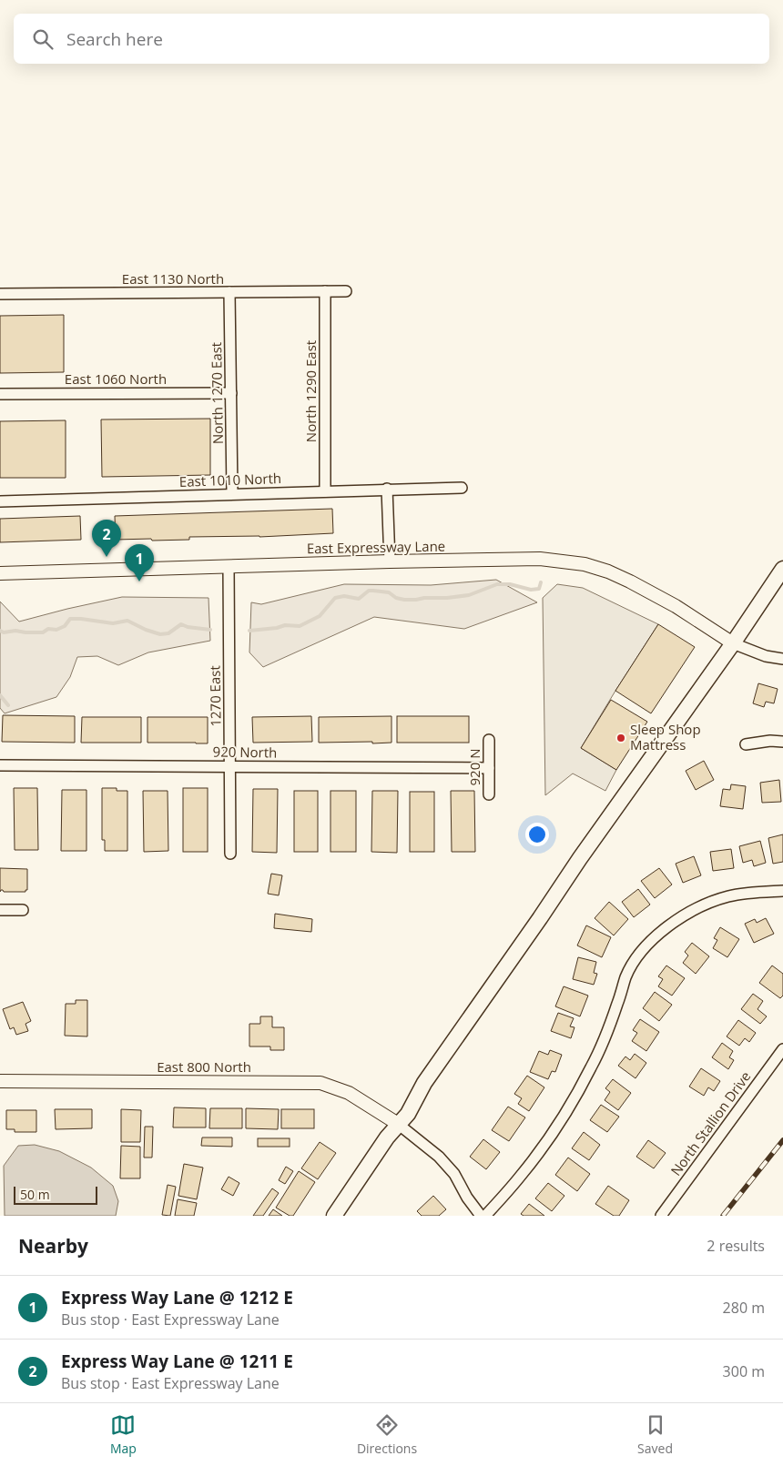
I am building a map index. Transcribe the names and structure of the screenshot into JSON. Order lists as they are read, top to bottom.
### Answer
{
  "streets": {
    "street": [
      "East 1130 North",
      "East 1060 North",
      "North 1290 East",
      "North 1270 East",
      "East 1010 North",
      "East Expressway Lane",
      "1270 East",
      "920 North",
      "920 N",
      "East 800 North",
      "North Stallion Drive"
    ]
  },
  "crossings": [
    ["East 1130 North", "North 1290 East"],
    ["East 1130 North", "North 1270 East"],
    ["East 1060 North", "North 1270 East"],
    ["North 1290 East", "East 1010 North"],
    ["North 1270 East", "East 1010 North"],
    ["East Expressway Lane", "1270 East"],
    ["1270 East", "920 North"],
    ["920 North", "920 N"]
  ],
  "places": ["Sleep Shop Mattress"],
  "scale_bar": "50 m",
  "page": {
    "search": "Search here",
    "pins": ["2", "1"],
    "scale": "50 m",
    "heading": ["Nearby", "2 results"],
    "list": [
      {
        "mark": "1",
        "name": "Express Way Lane @ 1212 E",
        "note": "Bus stop · East Expressway Lane",
        "value": "280 m"
      },
      {
        "mark": "2",
        "name": "Express Way Lane @ 1211 E",
        "note": "Bus stop · East Expressway Lane",
        "value": "300 m"
      }
    ],
    "nav": ["Map", "Directions", "Saved"]
  }
}
